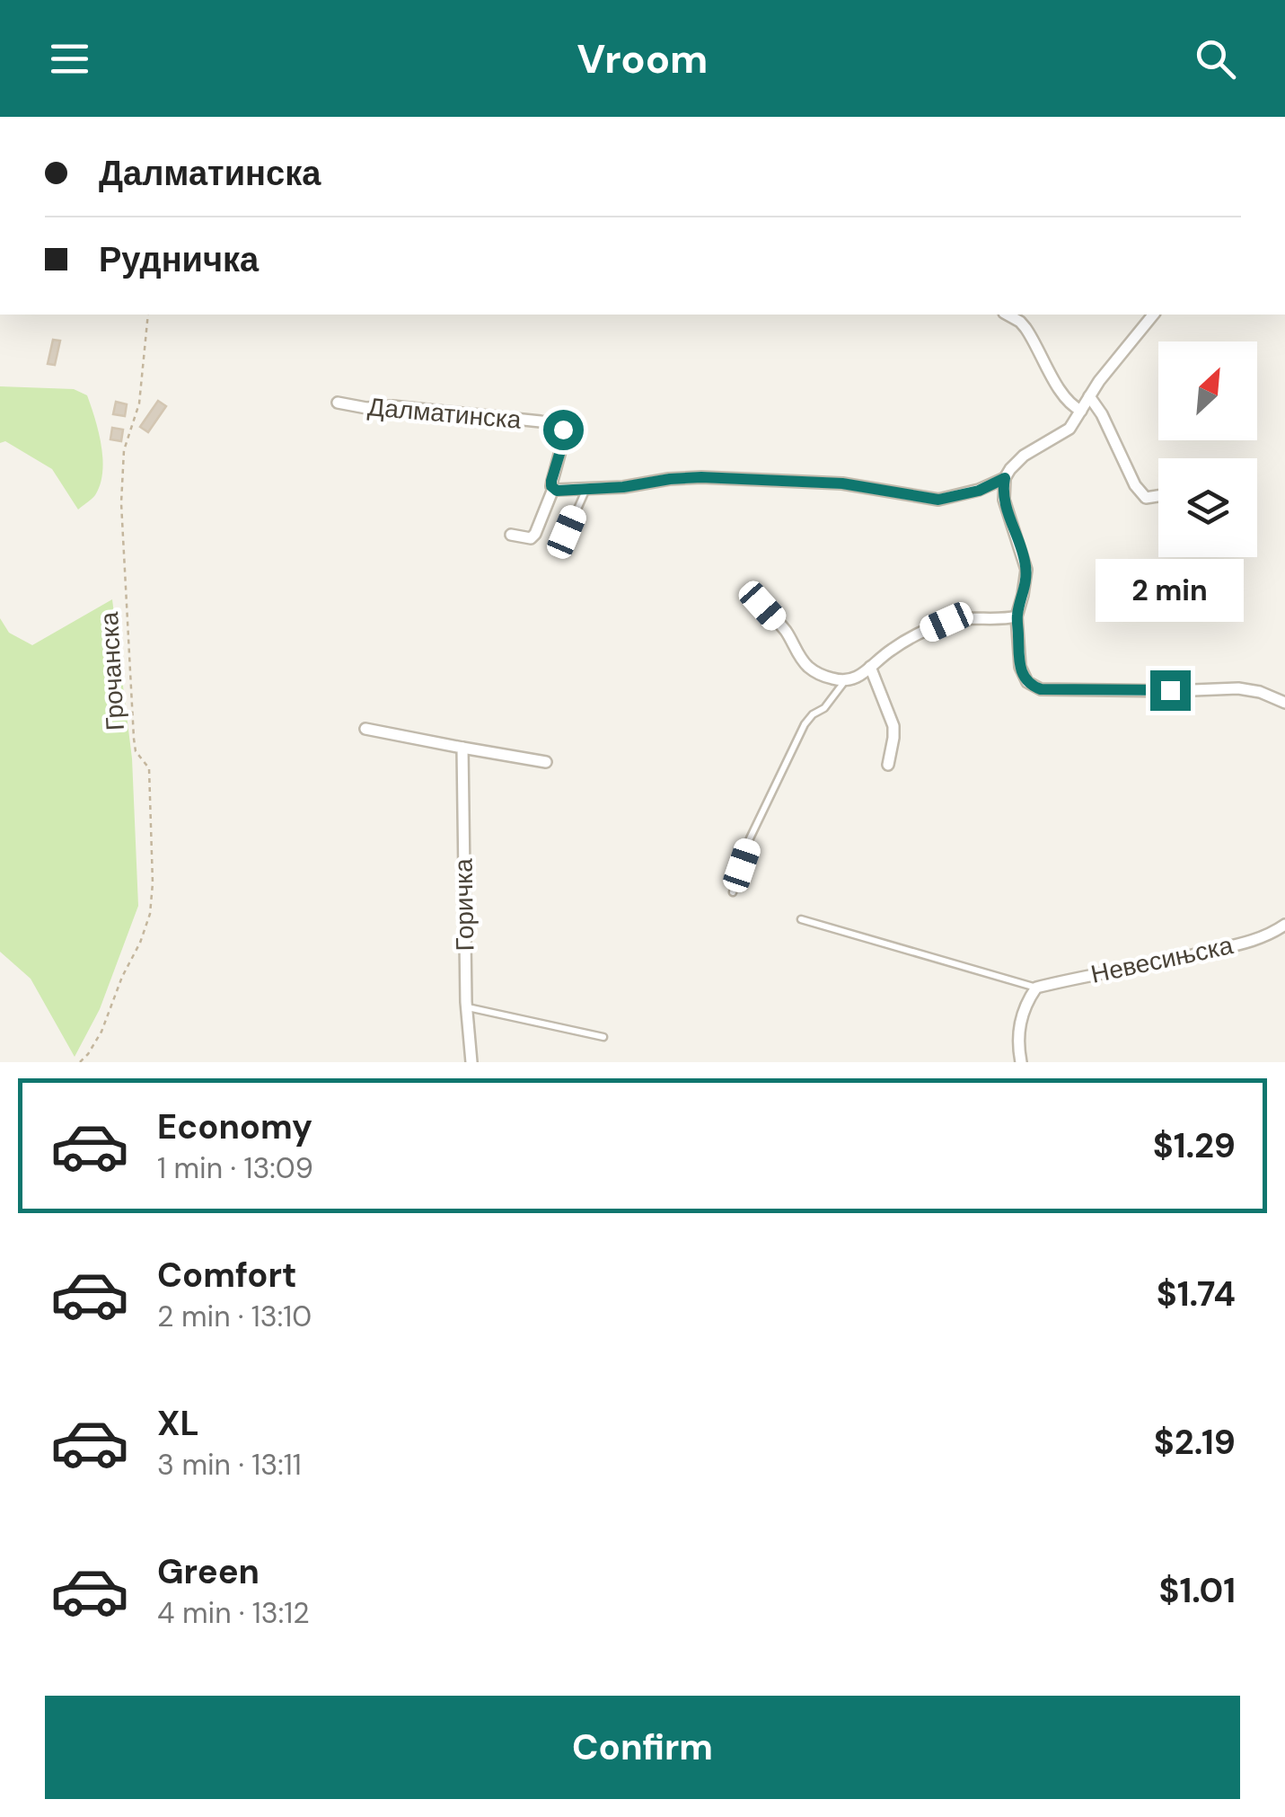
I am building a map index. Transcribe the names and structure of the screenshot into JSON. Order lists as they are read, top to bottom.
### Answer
{
  "streets": {
    "street": ["Далматинска", "Горичка", "Невесињска"],
    "path": ["Грочанска"]
  },
  "north": "top right",
  "page": {
    "header": "Vroom",
    "banner": ["Далматинска", "Рудничка"],
    "bubble": "2 min",
    "list": [
      {
        "name": "Economy",
        "note": "1 min · 13:09",
        "value": "$1.29"
      },
      {
        "name": "Comfort",
        "note": "2 min · 13:10",
        "value": "$1.74"
      },
      {
        "name": "XL",
        "note": "3 min · 13:11",
        "value": "$2.19"
      },
      {
        "name": "Green",
        "note": "4 min · 13:12",
        "value": "$1.01"
      }
    ],
    "buttons": "Confirm"
  }
}
